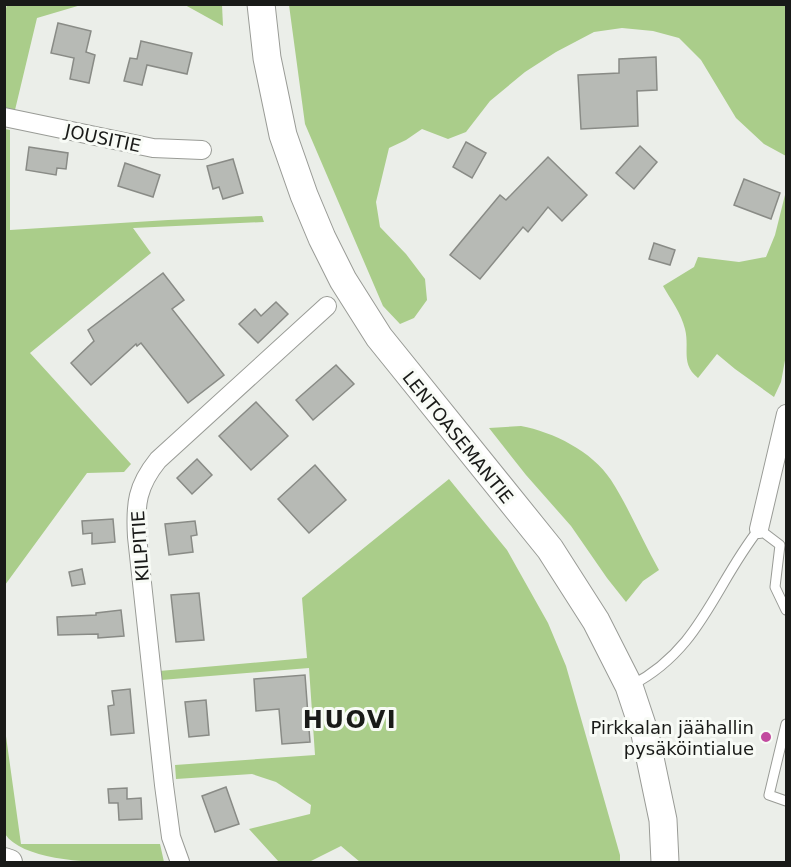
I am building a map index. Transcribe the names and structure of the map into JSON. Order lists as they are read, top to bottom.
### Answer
{
  "streets": {
    "main road": ["LENTOASEMANTIE"],
    "street": ["JOUSITIE", "KILPITIE"]
  },
  "districts": ["HUOVI"],
  "places": ["Pirkkalan jäähallin pysäköintialue"]
}
